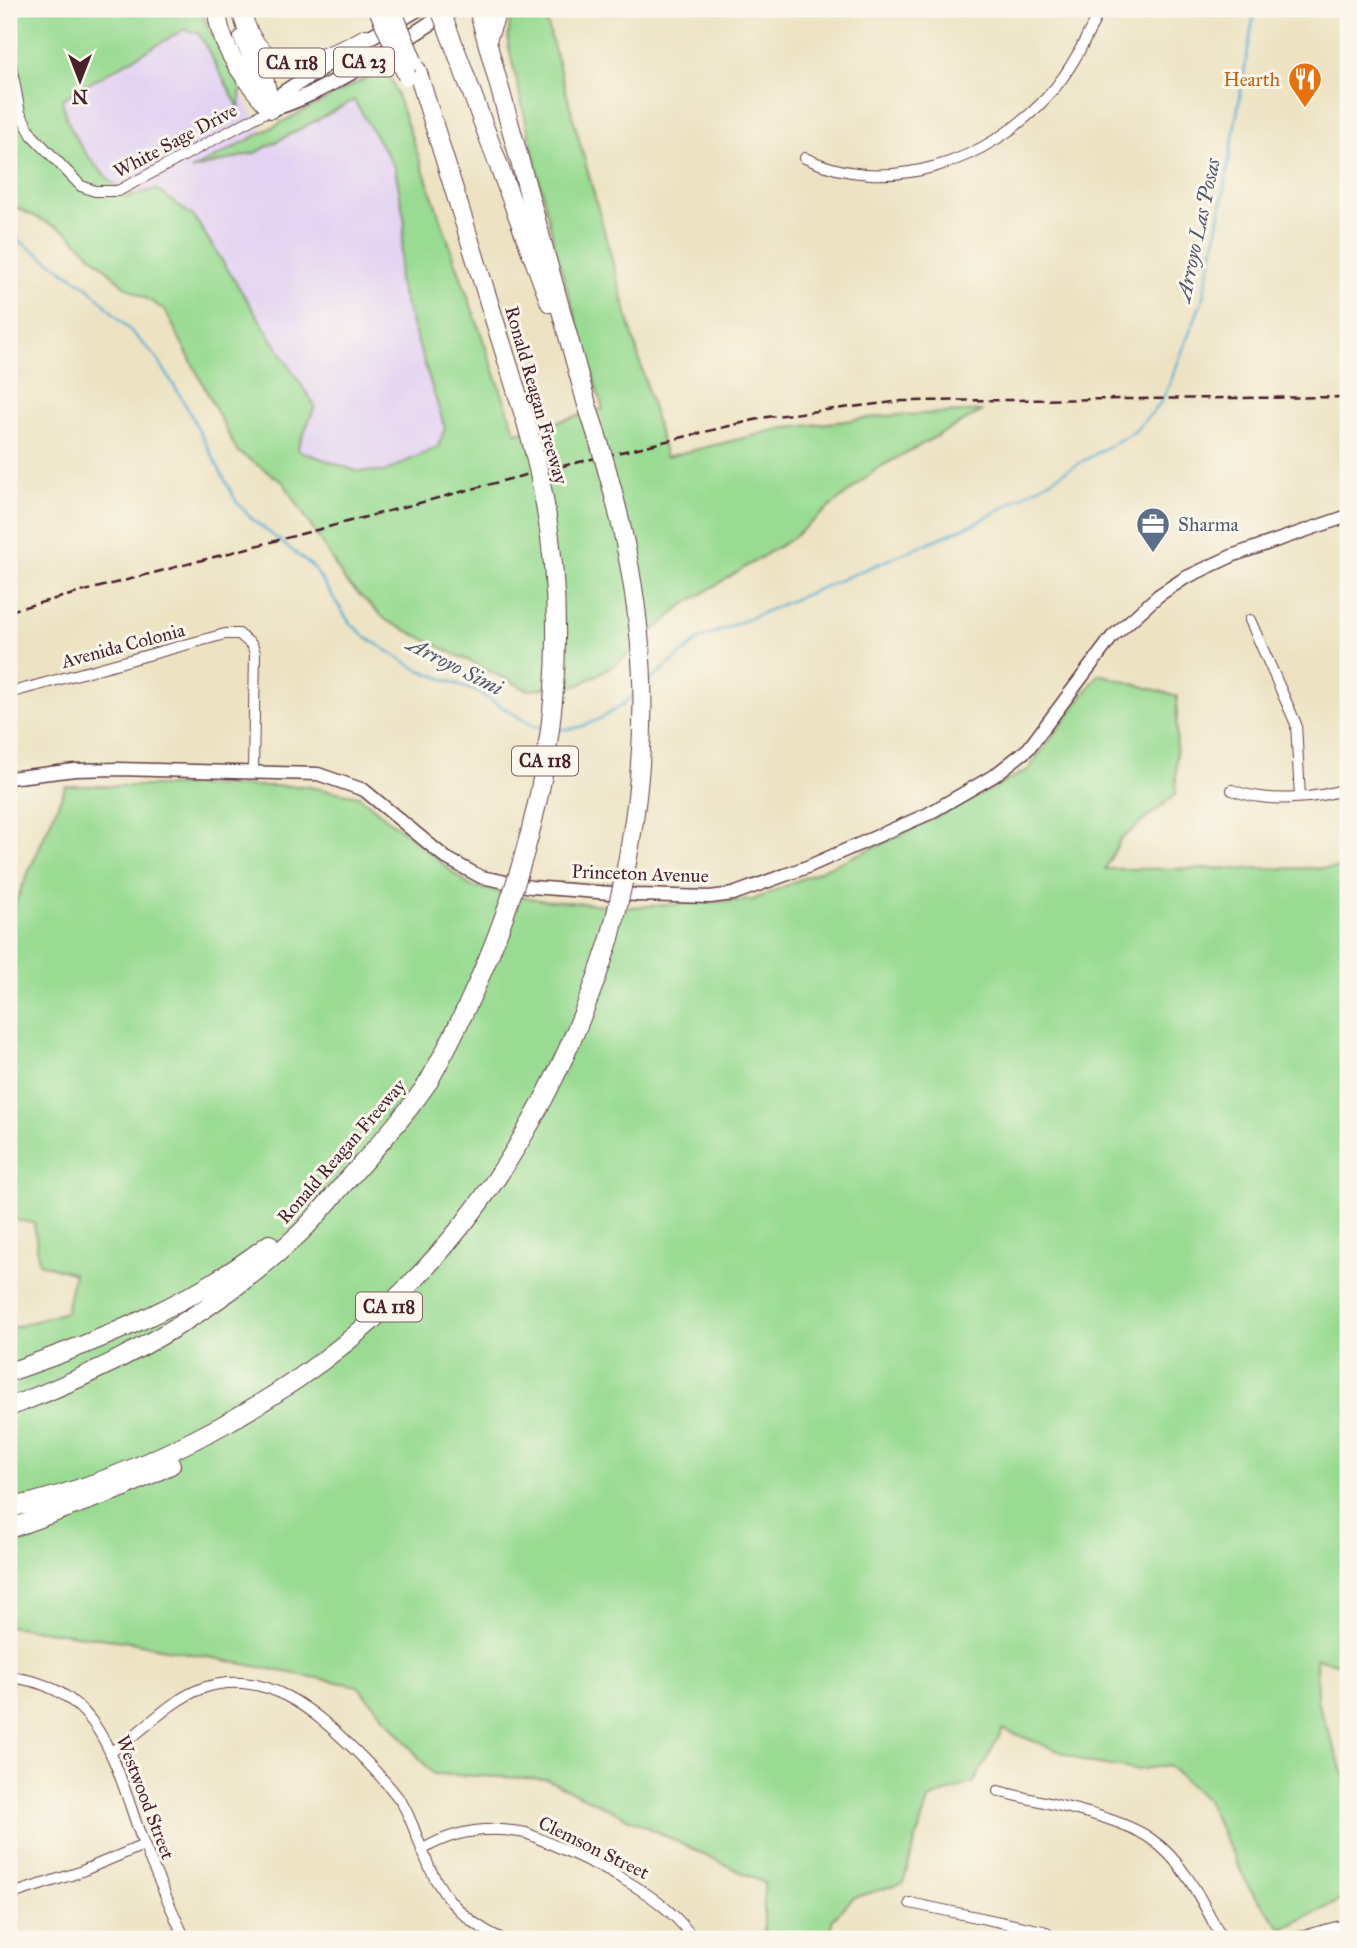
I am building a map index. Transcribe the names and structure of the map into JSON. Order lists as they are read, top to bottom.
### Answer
{
  "streets": {
    "highway": ["CA 118", "Ronald Reagan Freeway"],
    "main road": ["CA 23"],
    "street": [
      "White Sage Drive",
      "Avenida Colonia",
      "Princeton Avenue",
      "Westwood Street",
      "Clemson Street"
    ]
  },
  "crossings": [
    ["CA 23", "White Sage Drive"],
    ["CA 118", "Ronald Reagan Freeway"],
    ["Avenida Colonia", "Princeton Avenue"]
  ],
  "water": ["Arroyo Las Posas", "Arroyo Simi"],
  "places": {
    "restaurant": ["Hearth"],
    "office": ["Sharma"]
  },
  "north": "bottom"
}
